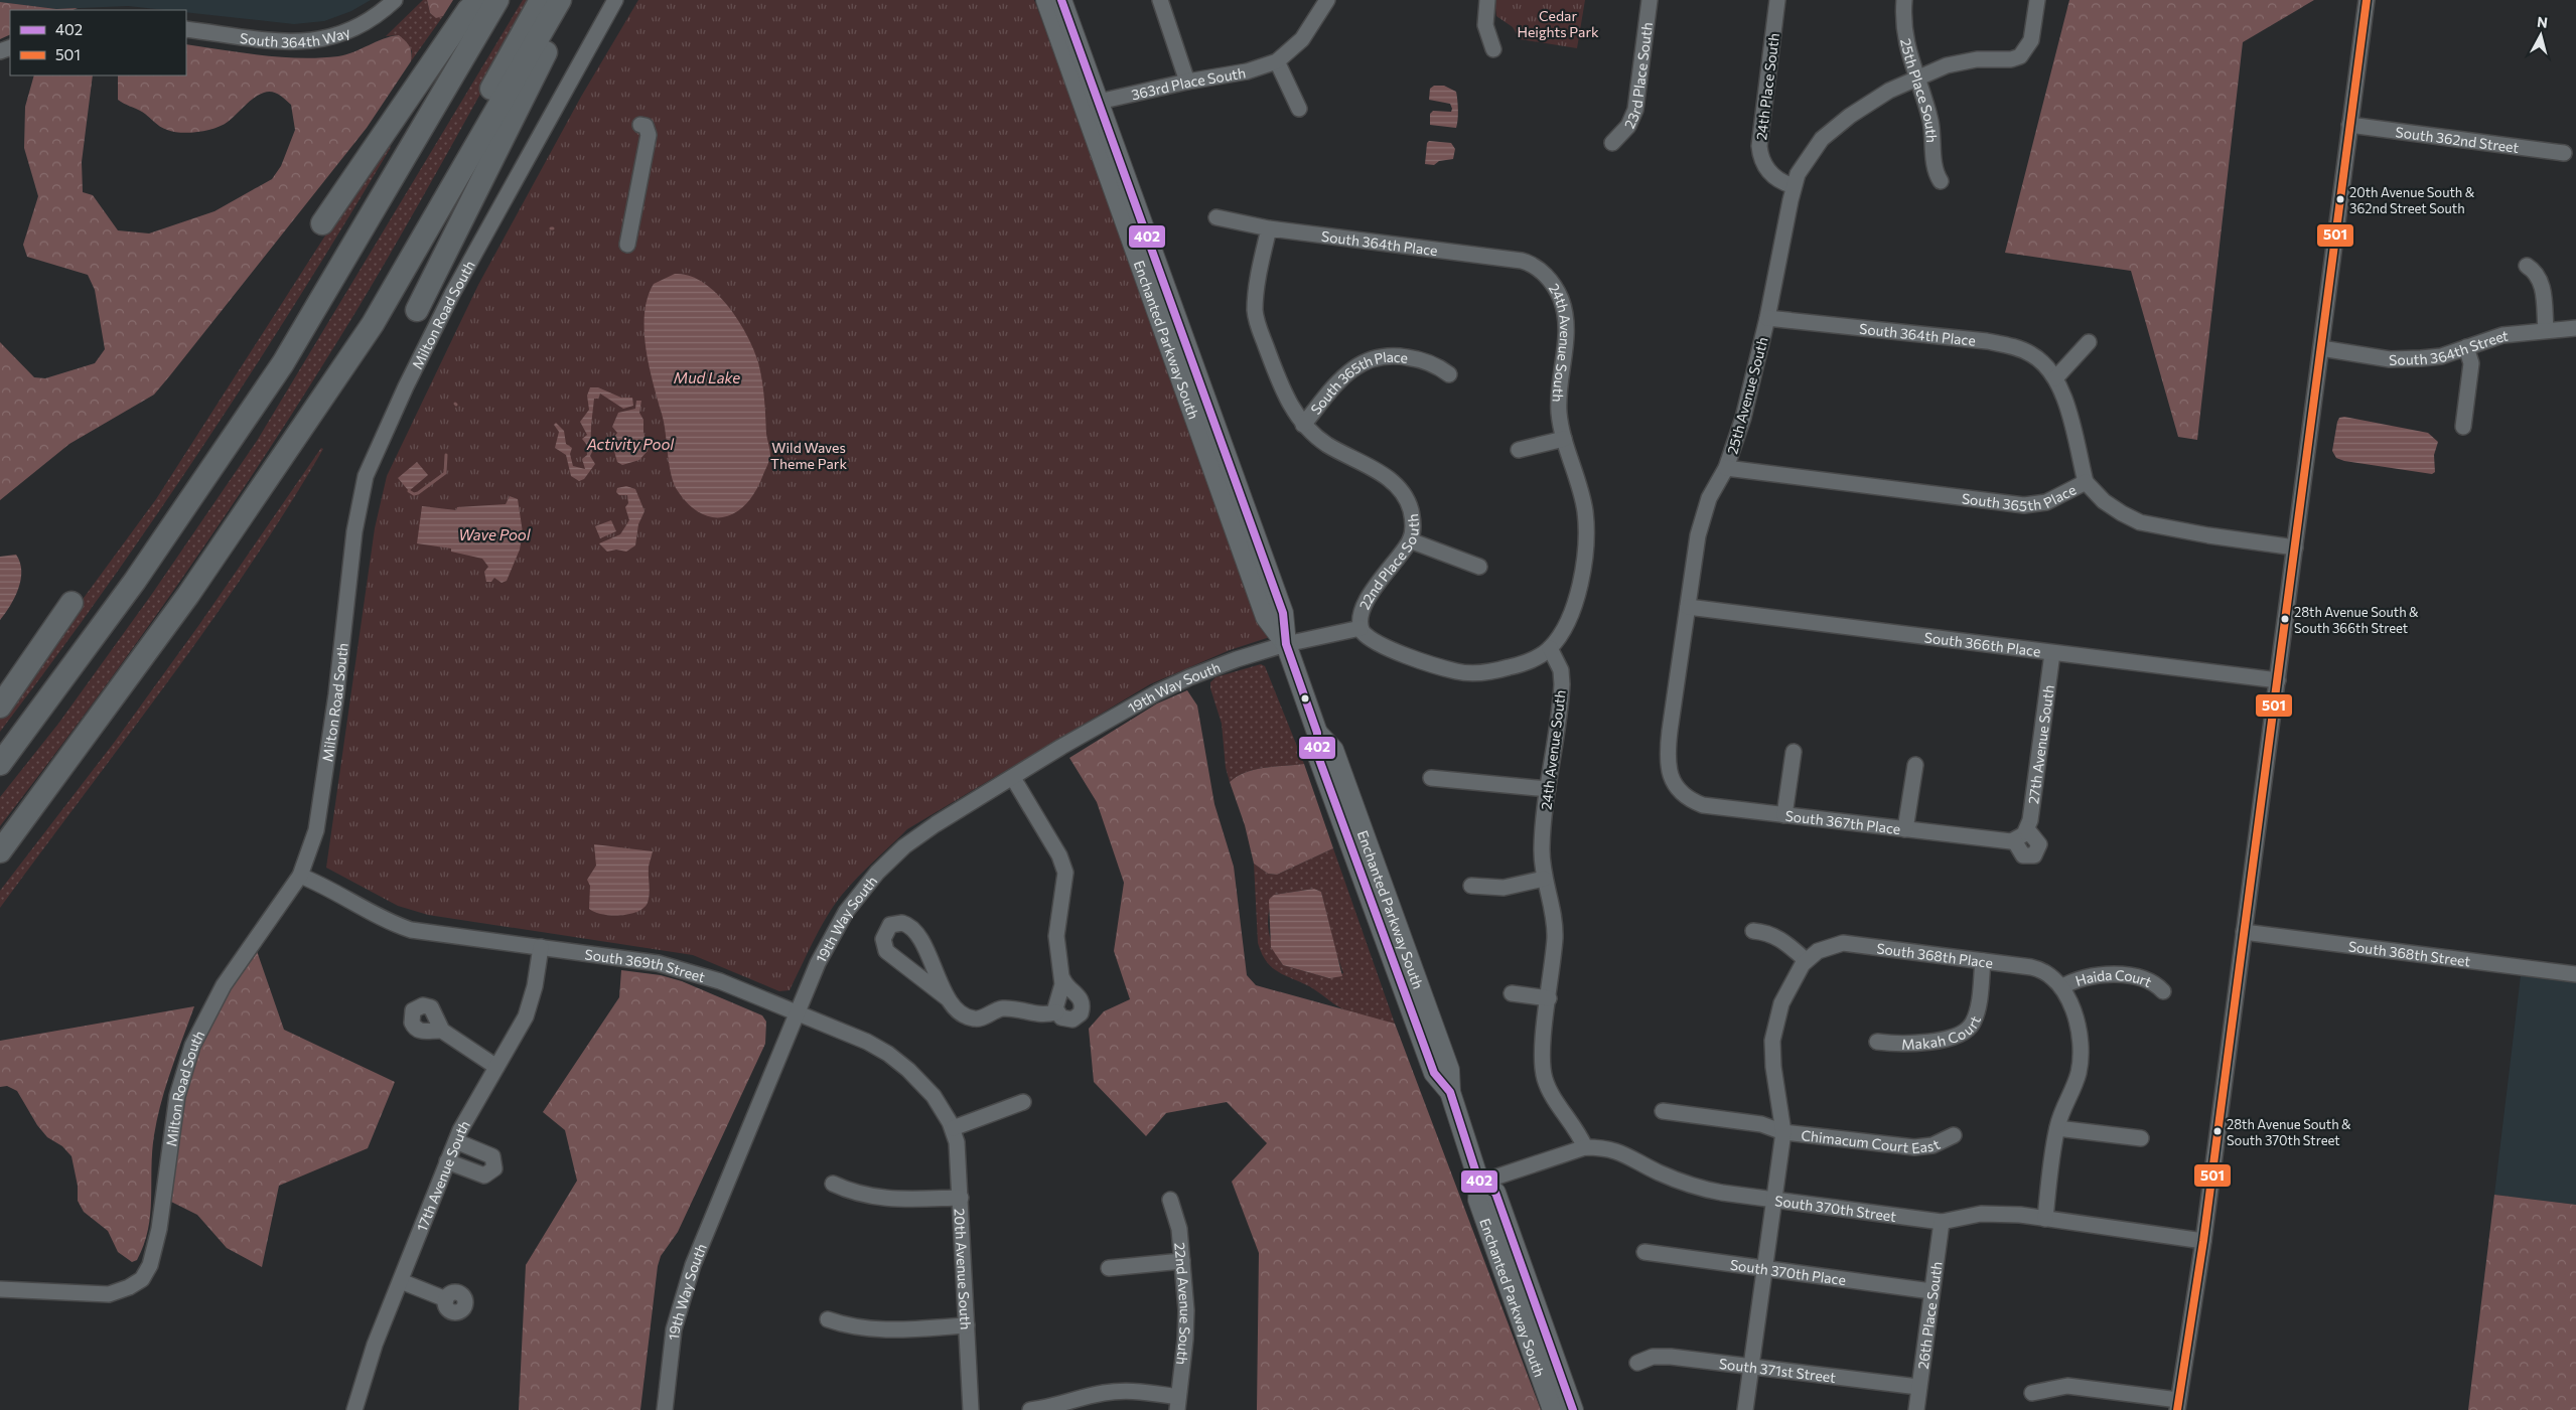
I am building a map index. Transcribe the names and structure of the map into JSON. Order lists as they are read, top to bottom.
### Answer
{
  "streets": {
    "main road": ["Enchanted Parkway South"],
    "street": [
      "South 364th Way",
      "23rd Place South",
      "363rd Place South",
      "24th Place South",
      "25th Place South",
      "South 362nd Street",
      "South 364th Place",
      "Milton Road South",
      "24th Avenue South",
      "South 364th Street",
      "South 365th Place",
      "25th Avenue South",
      "22nd Place South",
      "South 366th Place",
      "19th Way South",
      "27th Avenue South",
      "South 367th Place",
      "South 368th Street",
      "South 368th Place",
      "South 369th Street",
      "Haida Court",
      "Makah Court",
      "Chimacum Court East",
      "17th Avenue South",
      "South 370th Street",
      "20th Avenue South",
      "South 370th Place",
      "22nd Avenue South",
      "26th Place South",
      "South 371st Street"
    ]
  },
  "crossings": [
    ["363rd Place South", "Enchanted Parkway South"],
    ["24th Place South", "25th Avenue South"],
    ["25th Place South", "25th Avenue South"],
    ["South 364th Place", "24th Avenue South"],
    ["South 364th Place", "25th Avenue South"],
    ["South 364th Place", "22nd Place South"],
    ["Milton Road South", "South 369th Street"],
    ["Enchanted Parkway South", "19th Way South"],
    ["Enchanted Parkway South", "South 370th Street"],
    ["24th Avenue South", "South 370th Street"],
    ["South 365th Place", "25th Avenue South"],
    ["South 365th Place", "22nd Place South"],
    ["25th Avenue South", "South 366th Place"],
    ["25th Avenue South", "South 367th Place"],
    ["South 366th Place", "27th Avenue South"],
    ["19th Way South", "South 369th Street"],
    ["27th Avenue South", "South 367th Place"],
    ["South 368th Place", "Haida Court"],
    ["South 368th Place", "Makah Court"],
    ["South 369th Street", "17th Avenue South"],
    ["South 369th Street", "20th Avenue South"],
    ["South 370th Street", "26th Place South"],
    ["South 370th Place", "26th Place South"],
    ["26th Place South", "South 371st Street"]
  ],
  "water": ["Mud Lake", "Activity Pool", "Wave Pool"],
  "parks": ["Cedar Heights Park", "Wild Waves Theme Park"],
  "places": ["20th Avenue South & 362nd Street South", "28th Avenue South & South 366th Street", "28th Avenue South & South 370th Street"],
  "lines": ["transit line 402", "transit line 501"],
  "legend": ["402", "501"],
  "north": "top"
}
